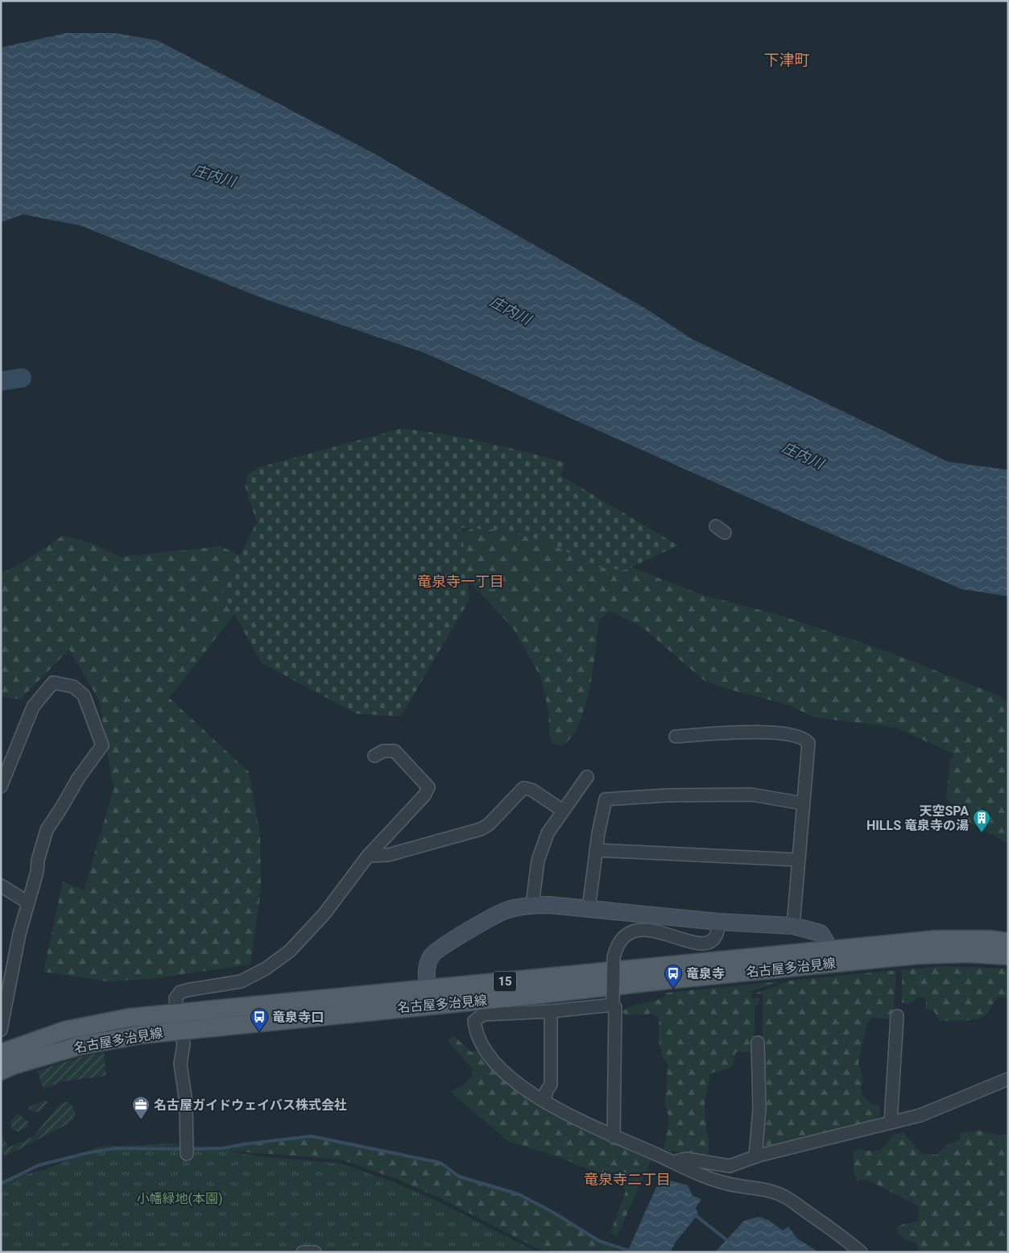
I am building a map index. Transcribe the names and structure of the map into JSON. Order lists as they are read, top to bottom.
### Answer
{
  "streets": {
    "main road": ["名古屋多治見線", "15"]
  },
  "districts": ["下津町", "竜泉寺一丁目", "竜泉寺二丁目"],
  "water": ["庄内川"],
  "parks": ["小幡緑地(本園)"],
  "places": {
    "building": ["天空SPA HILLS 竜泉寺の湯"],
    "bus stop": ["竜泉寺", "竜泉寺口"],
    "office": ["名古屋ガイドウェイバス株式会社"]
  }
}
